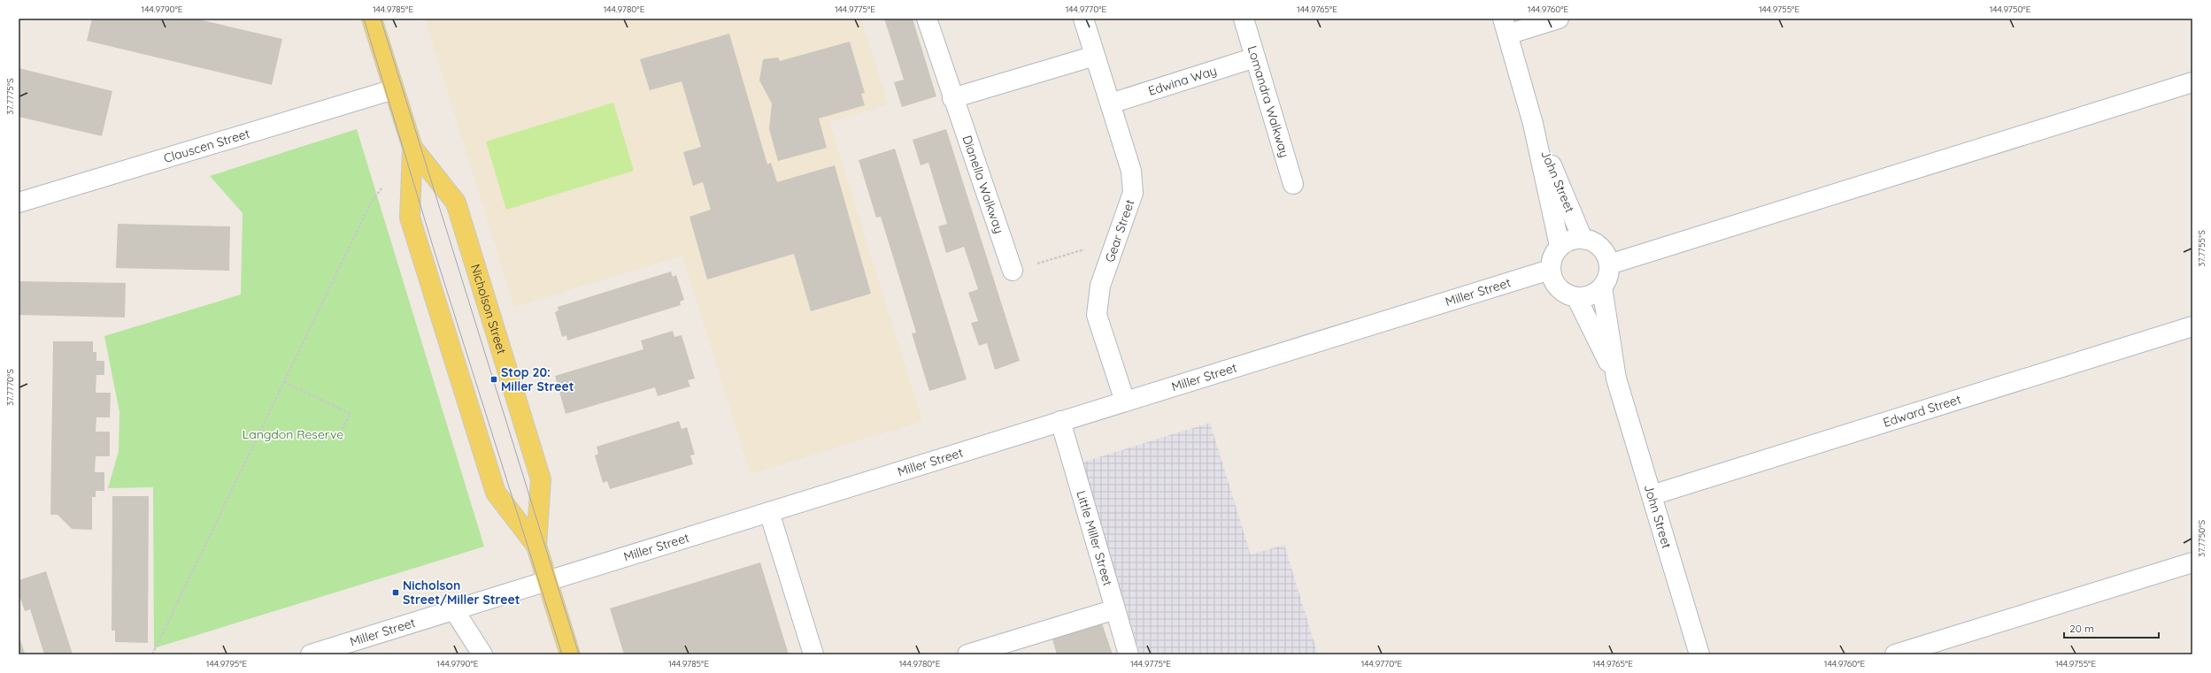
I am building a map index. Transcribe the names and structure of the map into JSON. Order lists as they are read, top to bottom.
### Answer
{
  "streets": {
    "main road": ["Nicholson Street"],
    "street": [
      "Edwina Way",
      "Lomandra Walkway",
      "Clauscen Street",
      "John Street",
      "Dianella Walkway",
      "Gear Street",
      "Miller Street",
      "Edward Street",
      "Little Miller Street"
    ]
  },
  "crossings": [
    ["Edwina Way", "Lomandra Walkway"],
    ["Edwina Way", "Gear Street"],
    ["Clauscen Street", "Nicholson Street"],
    ["John Street", "Miller Street"],
    ["John Street", "Edward Street"],
    ["Gear Street", "Miller Street"],
    ["Miller Street", "Nicholson Street"],
    ["Miller Street", "Little Miller Street"]
  ],
  "parks": ["Langdon Reserve"],
  "places": {
    "transit": ["Stop 20: Miller Street", "Nicholson Street/Miller Street"]
  },
  "scale_bar": "20 m",
  "coordinates": [
    "144.9790°E",
    "144.9785°E",
    "144.9780°E",
    "144.9775°E",
    "144.9770°E",
    "144.9765°E",
    "144.9760°E",
    "144.9755°E",
    "144.9750°E",
    "37.7775°S",
    "37.7755°S",
    "37.7770°S",
    "37.7750°S",
    "144.9795°E"
  ]
}
